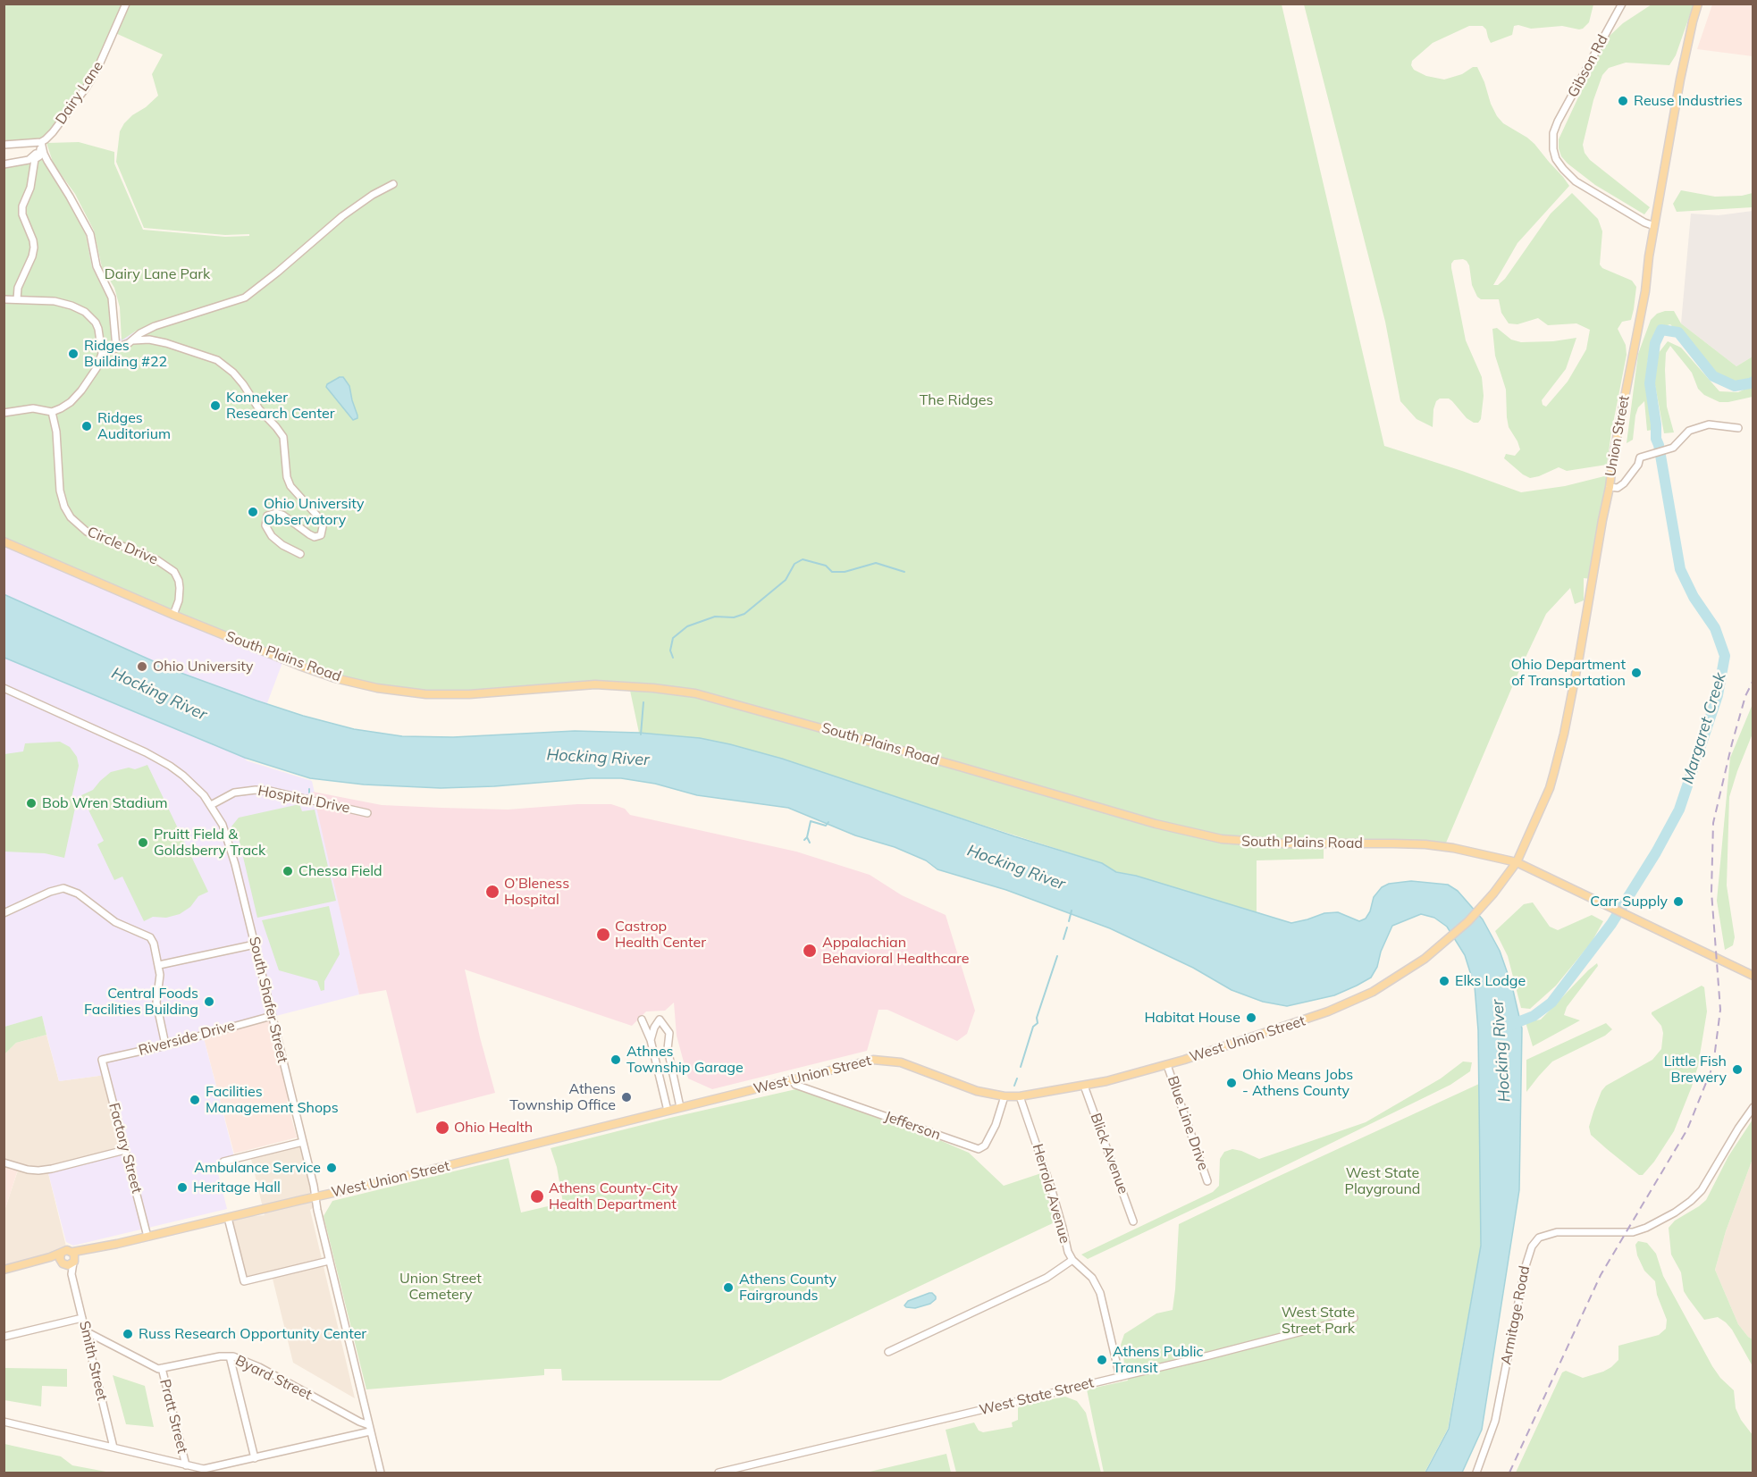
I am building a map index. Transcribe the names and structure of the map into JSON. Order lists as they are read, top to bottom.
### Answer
{
  "streets": {
    "main road": ["Union Street", "South Plains Road", "West Union Street"],
    "street": [
      "Gibson Rd",
      "Dairy Lane",
      "Circle Drive",
      "Hospital Drive",
      "South Shafer Street",
      "Riverside Drive",
      "Blue Line Drive",
      "Jefferson",
      "Factory Street",
      "Blick Avenue",
      "Herrold Avenue",
      "Armitage Road",
      "Smith Street",
      "Byard Street",
      "West State Street",
      "Pratt Street"
    ]
  },
  "crossings": [
    ["Gibson Rd", "Union Street"],
    ["Union Street", "South Plains Road"],
    ["Union Street", "West Union Street"],
    ["Circle Drive", "South Plains Road"],
    ["South Plains Road", "West Union Street"],
    ["Hospital Drive", "South Shafer Street"],
    ["South Shafer Street", "Riverside Drive"],
    ["South Shafer Street", "West Union Street"],
    ["South Shafer Street", "Byard Street"],
    ["Riverside Drive", "Factory Street"],
    ["West Union Street", "Blue Line Drive"],
    ["West Union Street", "Jefferson"],
    ["West Union Street", "Factory Street"],
    ["West Union Street", "Blick Avenue"],
    ["West Union Street", "Herrold Avenue"],
    ["West Union Street", "Smith Street"],
    ["Herrold Avenue", "West State Street"],
    ["Byard Street", "Pratt Street"]
  ],
  "water": ["Hocking River", "Margaret Creek"],
  "parks": [
    "Dairy Lane Park",
    "The Ridges",
    "West State Playground",
    "Union Street Cemetery",
    "West State Street Park"
  ],
  "places": [
    "Reuse Industries",
    "Ridges Building #22",
    "Konneker Research Center",
    "Ridges Auditorium",
    "Ohio University Observatory",
    "Ohio University",
    "Ohio Department of Transportation",
    "Bob Wren Stadium",
    "Pruitt Field & Goldsberry Track",
    "Chessa Field",
    "O’Bleness Hospital",
    "Carr Supply",
    "Castrop Health Center",
    "Appalachian Behavioral Healthcare",
    "Elks Lodge",
    "Central Foods Facilities Building",
    "Habitat House",
    "Athnes Township Garage",
    "Little Fish Brewery",
    "Ohio Means Jobs - Athens County",
    "Athens Township Office",
    "Facilities Management Shops",
    "Ohio Health",
    "Ambulance Service",
    "Heritage Hall",
    "Athens County-City Health Department",
    "Athens County Fairgrounds",
    "Russ Research Opportunity Center",
    "Athens Public Transit"
  ]
}
